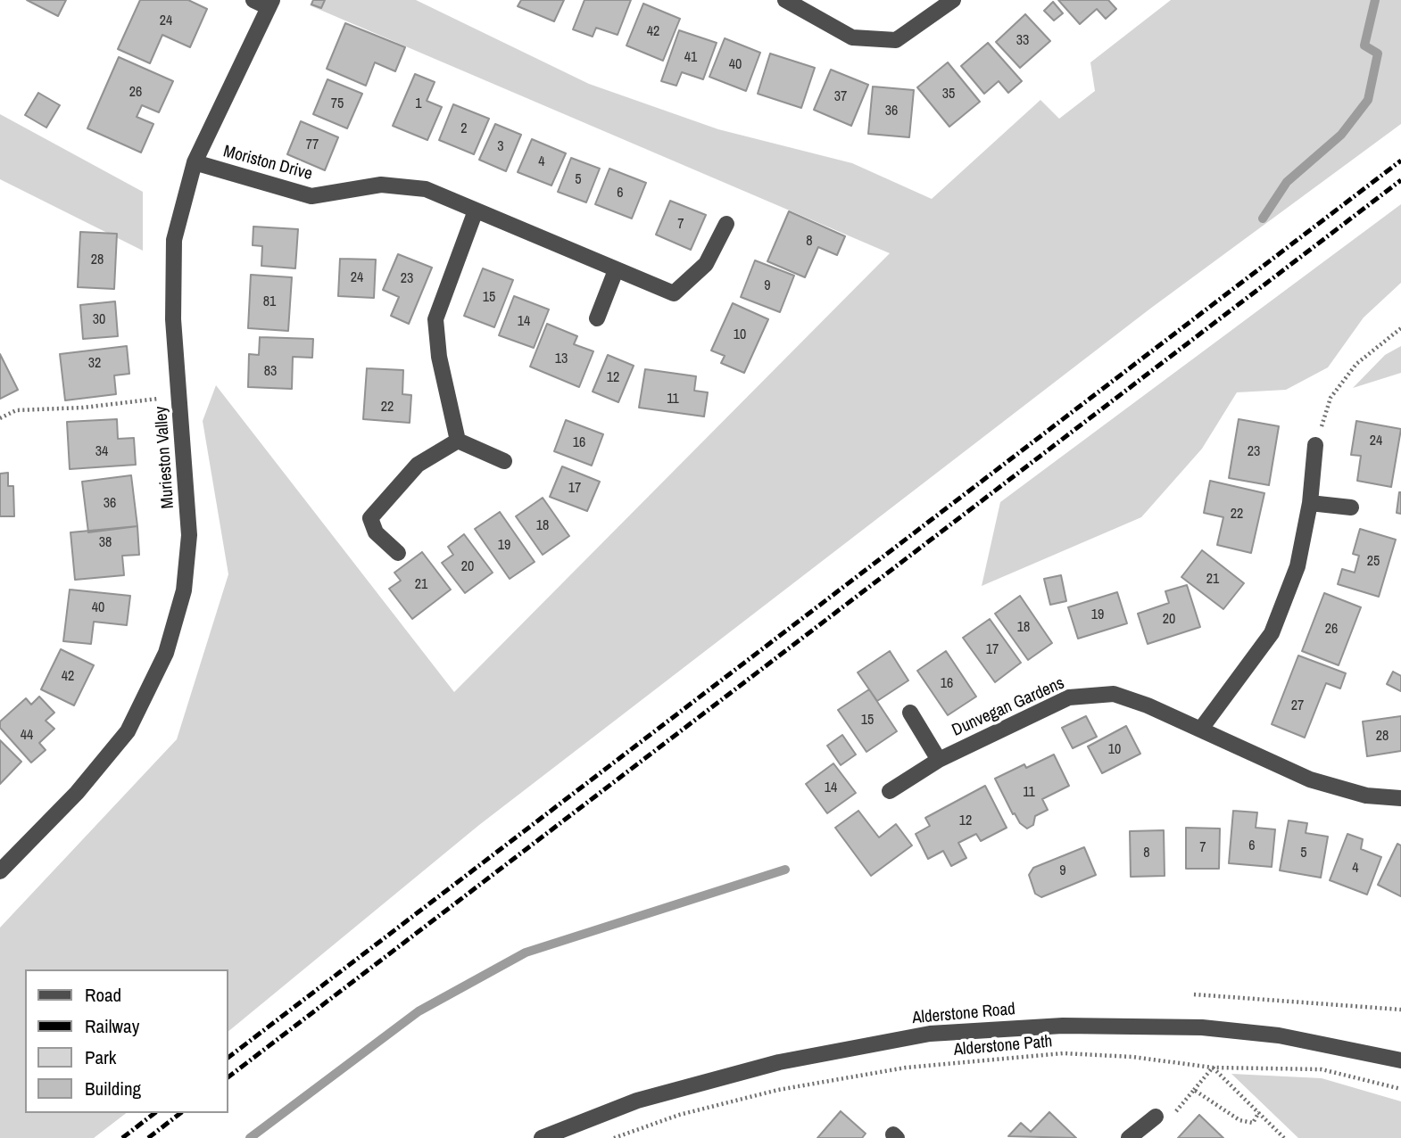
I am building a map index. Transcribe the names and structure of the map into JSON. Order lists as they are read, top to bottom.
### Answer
{
  "streets": {
    "street": [
      "Moriston Drive",
      "Murieston Valley",
      "Dunvegan Gardens",
      "Alderstone Road"
    ],
    "path": ["Alderstone Path"]
  },
  "crossings": [
    ["Moriston Drive", "Murieston Valley"]
  ],
  "house_numbers": [
    "24",
    "42",
    "33",
    "41",
    "40",
    "26",
    "35",
    "37",
    "75",
    "1",
    "36",
    "2",
    "77",
    "3",
    "4",
    "5",
    "6",
    "7",
    "8",
    "28",
    "24",
    "23",
    "9",
    "15",
    "81",
    "30",
    "14",
    "10",
    "13",
    "32",
    "83",
    "12",
    "11",
    "22",
    "24",
    "16",
    "34",
    "23",
    "17",
    "36",
    "22",
    "18",
    "38",
    "19",
    "25",
    "20",
    "21",
    "21",
    "40",
    "19",
    "20",
    "18",
    "26",
    "17",
    "42",
    "16",
    "27",
    "15",
    "44",
    "28",
    "10",
    "14",
    "11",
    "12",
    "6",
    "7",
    "8",
    "5",
    "4",
    "9"
  ],
  "legend": [
    "Road",
    "Railway",
    "Park",
    "Building"
  ]
}
